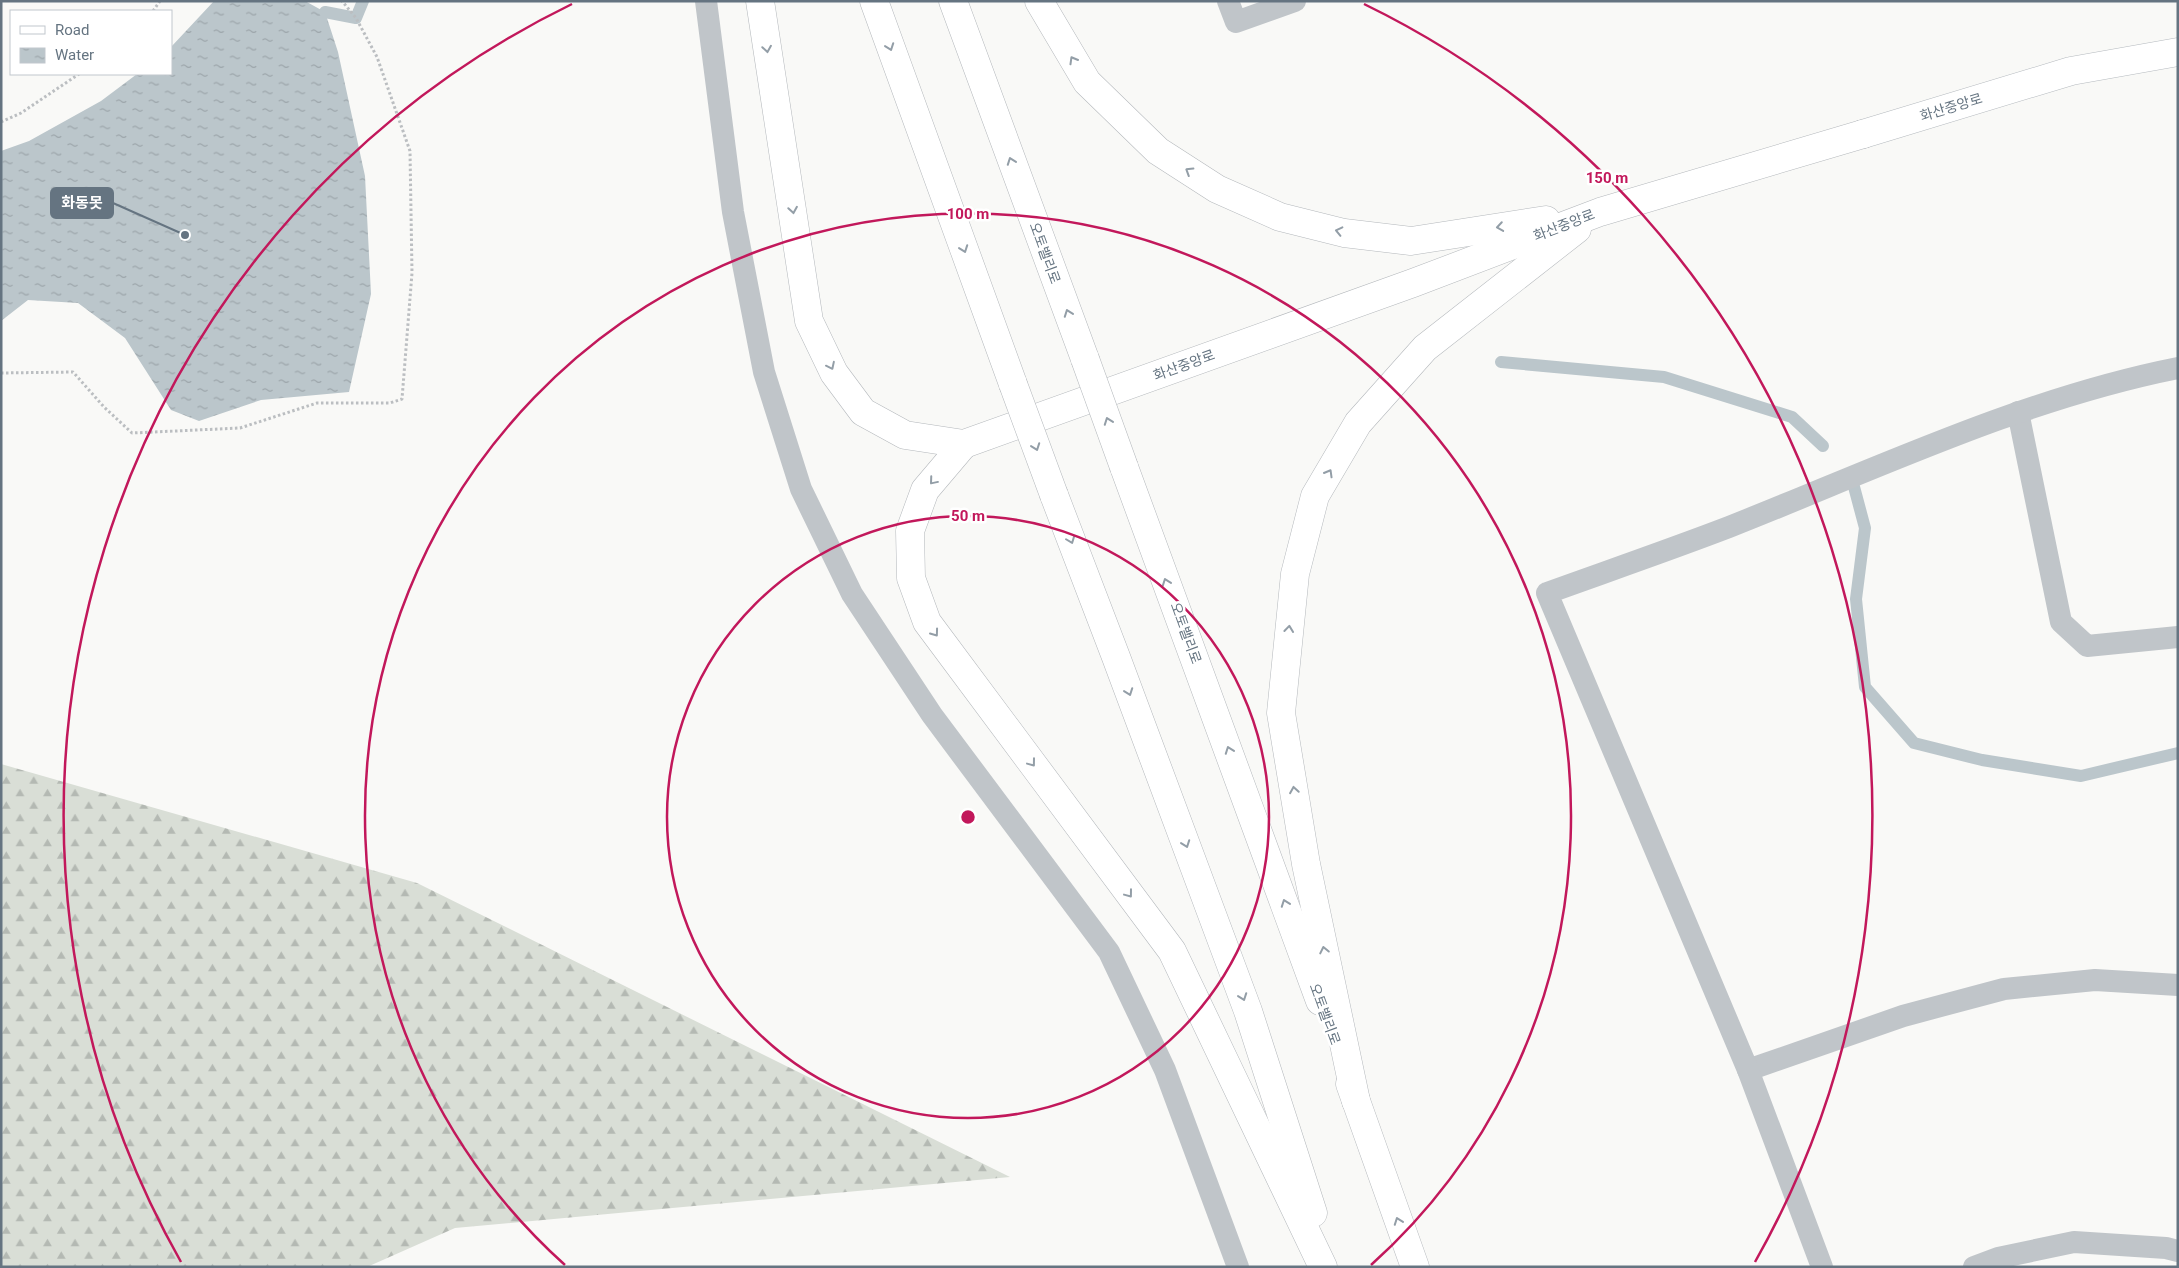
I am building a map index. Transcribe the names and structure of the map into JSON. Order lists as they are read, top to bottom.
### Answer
{
  "streets": {
    "main road": ["화산중앙로", "오토밸리로"]
  },
  "places": ["화동못"],
  "legend": ["Road", "Water"],
  "rings": ["150 m", "100 m", "50 m"]
}
